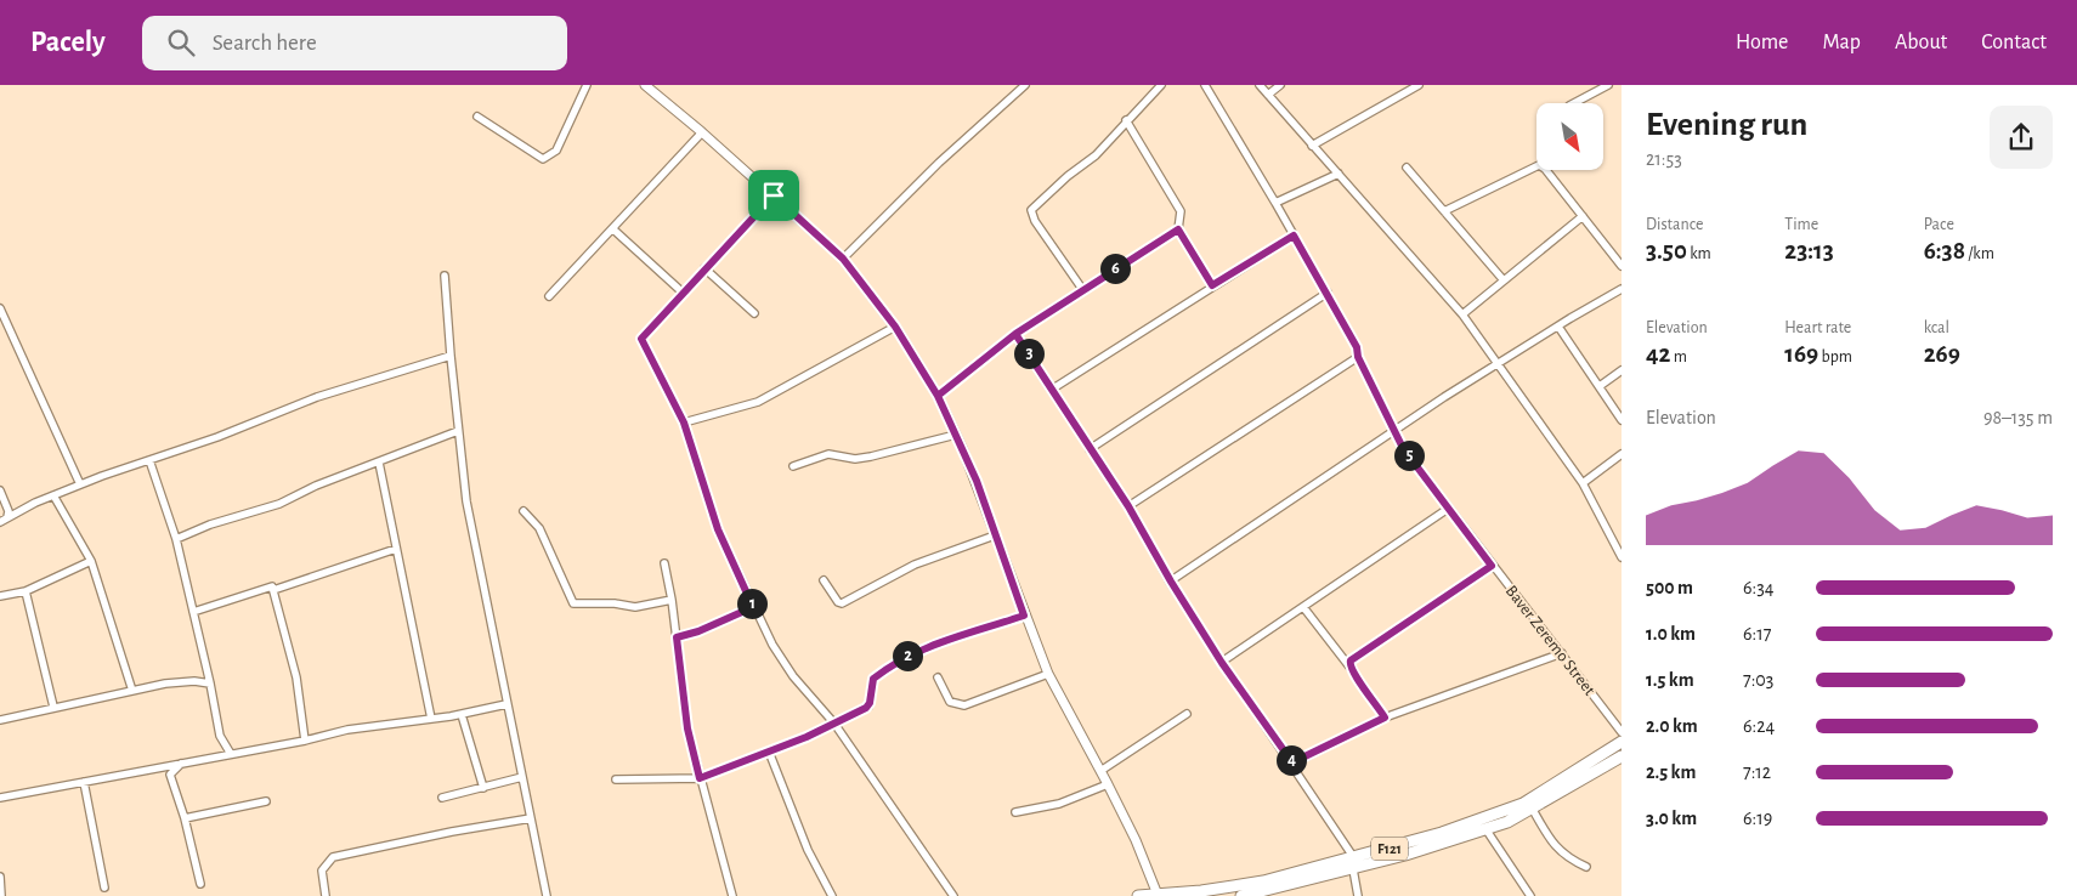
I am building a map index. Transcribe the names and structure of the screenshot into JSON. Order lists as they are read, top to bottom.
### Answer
{
  "streets": {
    "main road": ["F121"],
    "street": ["Baver Zeremo Street"]
  },
  "north": "bottom right",
  "page": {
    "header": "Pacely",
    "search": "Search here",
    "nav": [
      "Home",
      "Map",
      "About",
      "Contact"
    ],
    "heading": ["Evening run", "21:53"],
    "stats": [
      ["Distance", "3.50 km"],
      ["Time", "23:13"],
      ["Pace", "6:38 /km"],
      ["Elevation", "42 m"],
      ["Heart rate", "169 bpm"],
      ["kcal", "269"]
    ],
    "pins": [
      "6",
      "3",
      "5",
      "1",
      "2",
      "4"
    ],
    "chart": ["Elevation", "98–135 m"],
    "list": [
      {
        "name": "500 m",
        "note": "6:34"
      },
      {
        "name": "1.0 km",
        "note": "6:17"
      },
      {
        "name": "1.5 km",
        "note": "7:03"
      },
      {
        "name": "2.0 km",
        "note": "6:24"
      },
      {
        "name": "2.5 km",
        "note": "7:12"
      },
      {
        "name": "3.0 km",
        "note": "6:19"
      }
    ]
  }
}
